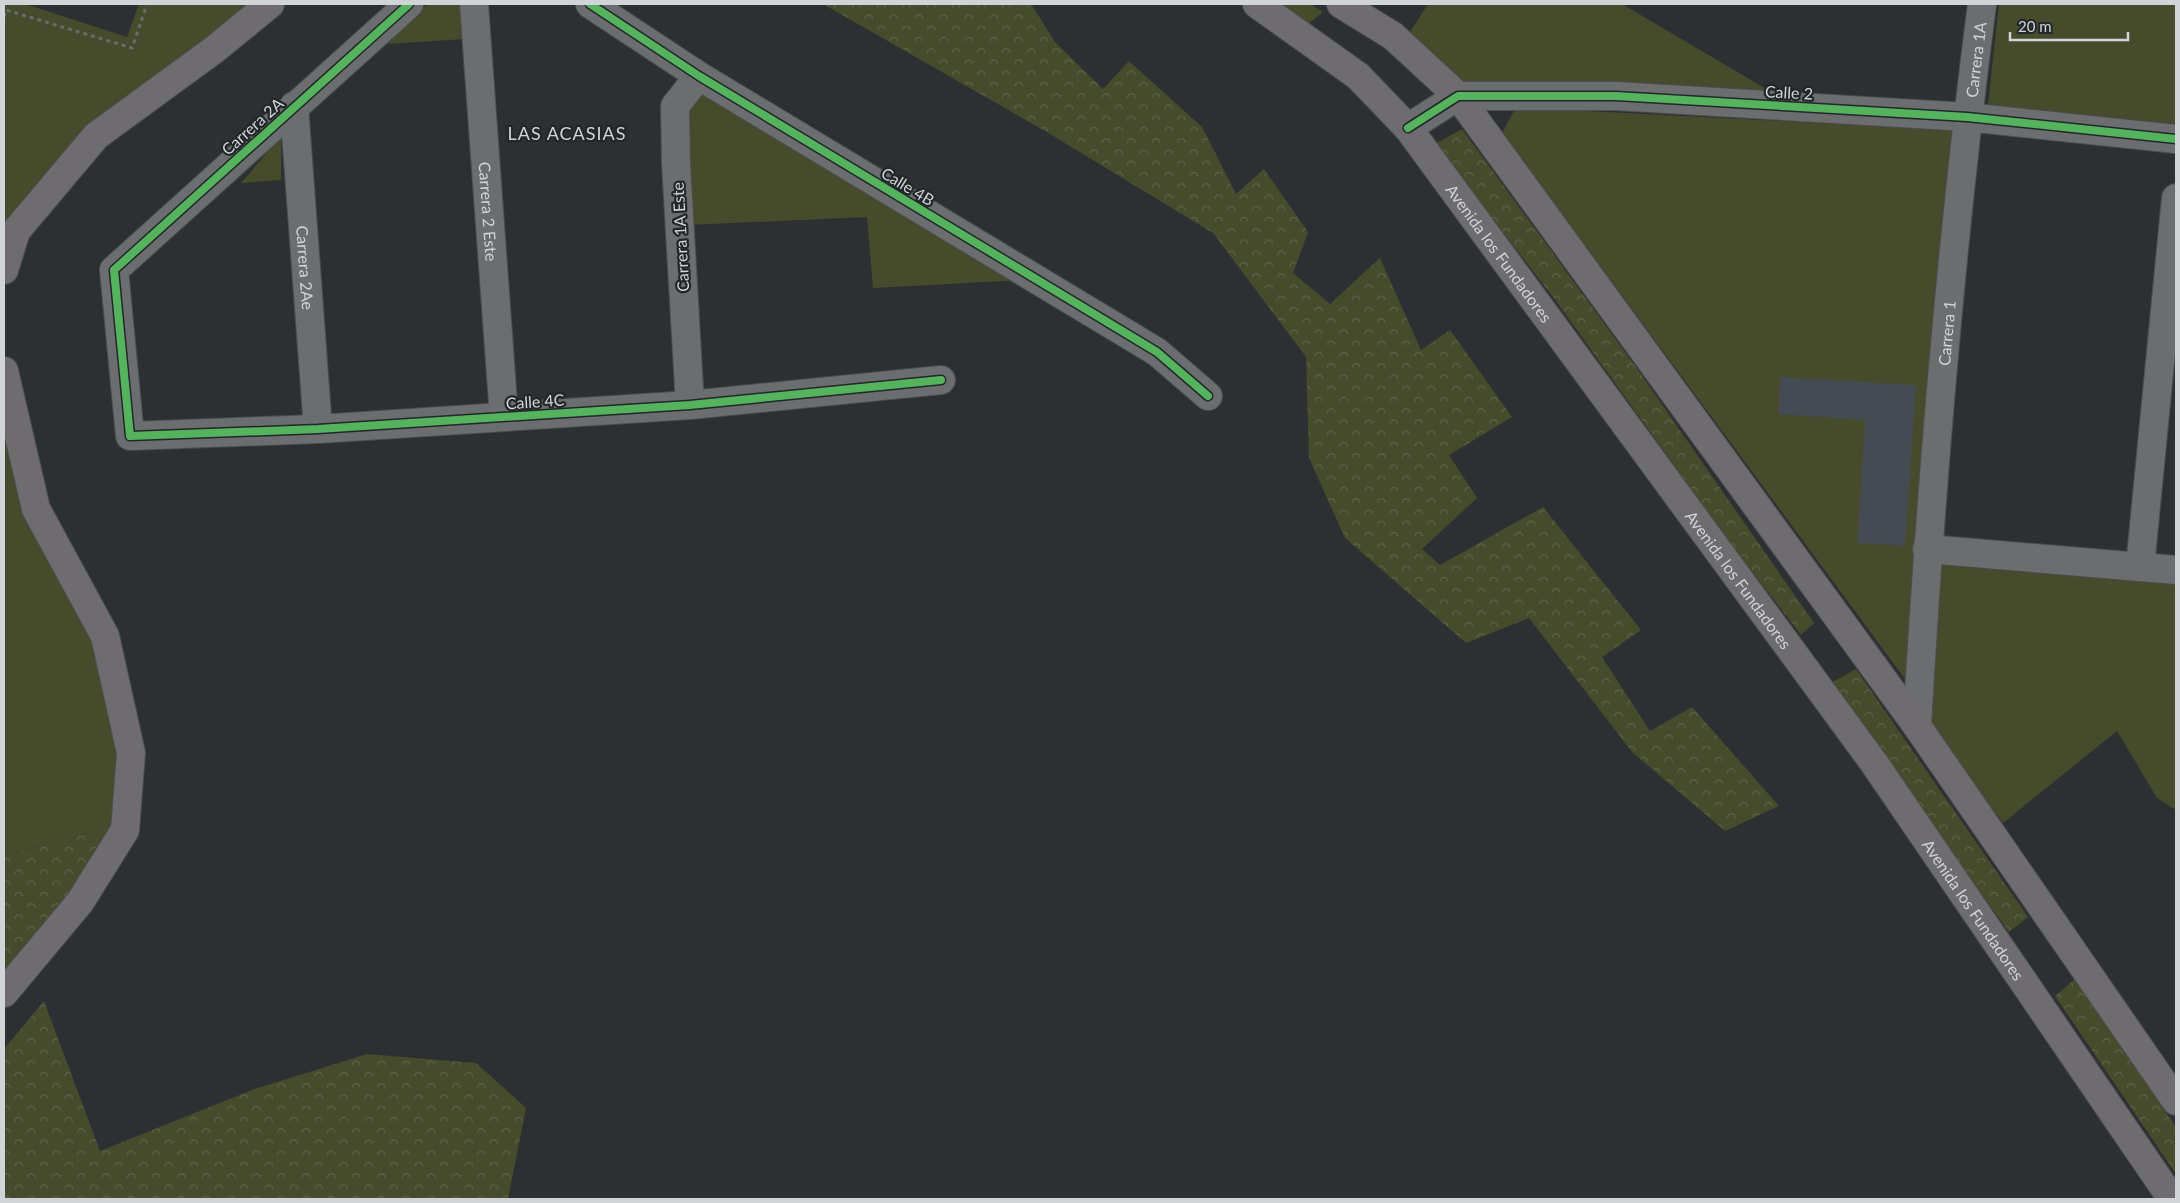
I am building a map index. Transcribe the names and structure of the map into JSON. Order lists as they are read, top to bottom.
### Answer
{
  "streets": {
    "main road": ["Avenida los Fundadores"],
    "street": [
      "Carrera 1A",
      "Calle 2",
      "Carrera 2A",
      "Calle 4B",
      "Carrera 2 Este",
      "Carrera 1A Este",
      "Carrera 2Ae",
      "Carrera 1",
      "Calle 4C"
    ]
  },
  "crossings": [
    ["Carrera 1A", "Calle 2"],
    ["Carrera 1A", "Carrera 1"],
    ["Calle 2", "Carrera 1"],
    ["Carrera 2A", "Carrera 2Ae"],
    ["Carrera 2A", "Calle 4C"],
    ["Calle 4B", "Carrera 1A Este"],
    ["Carrera 2 Este", "Calle 4C"],
    ["Carrera 1A Este", "Calle 4C"],
    ["Carrera 2Ae", "Calle 4C"]
  ],
  "districts": ["LAS ACASIAS"],
  "scale_bar": "20 m"
}
